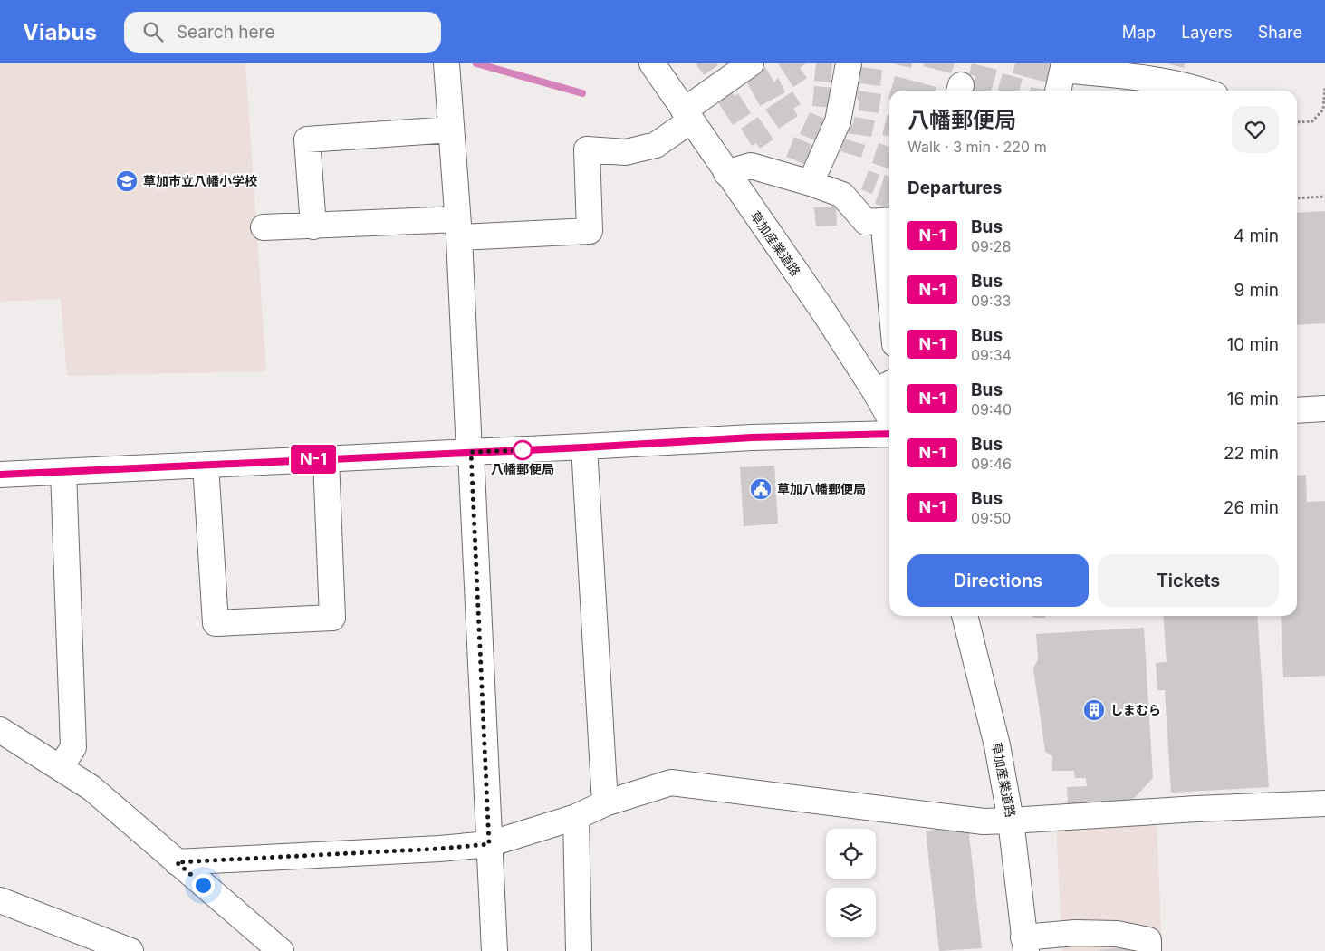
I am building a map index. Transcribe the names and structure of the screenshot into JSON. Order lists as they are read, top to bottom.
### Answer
{
  "streets": {
    "street": ["草加産業道路"]
  },
  "places": {
    "school or university": ["草加市立八幡小学校"],
    "other": ["八幡郵便局"],
    "public building": ["草加八幡郵便局"],
    "building": ["しまむら"]
  },
  "lines": ["bus line N-1"],
  "page": {
    "header": "Viabus",
    "search": "Search here",
    "nav": ["Map", "Layers", "Share"],
    "on_map": "N-1",
    "heading": [
      ["八幡郵便局", "Walk · 3 min · 220 m"],
      "Departures"
    ],
    "list": [
      {
        "mark": "N-1",
        "name": "Bus",
        "note": "09:28",
        "value": "4 min"
      },
      {
        "mark": "N-1",
        "name": "Bus",
        "note": "09:33",
        "value": "9 min"
      },
      {
        "mark": "N-1",
        "name": "Bus",
        "note": "09:34",
        "value": "10 min"
      },
      {
        "mark": "N-1",
        "name": "Bus",
        "note": "09:40",
        "value": "16 min"
      },
      {
        "mark": "N-1",
        "name": "Bus",
        "note": "09:46",
        "value": "22 min"
      },
      {
        "mark": "N-1",
        "name": "Bus",
        "note": "09:50",
        "value": "26 min"
      }
    ],
    "buttons": ["Directions", "Tickets"]
  }
}
